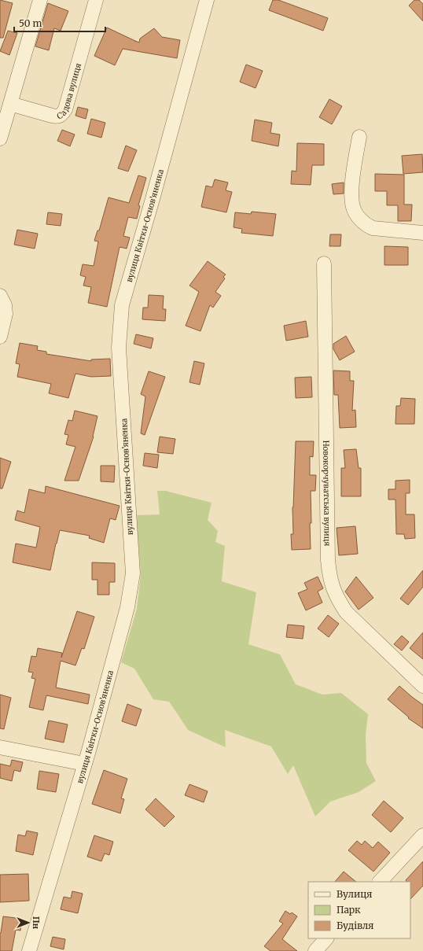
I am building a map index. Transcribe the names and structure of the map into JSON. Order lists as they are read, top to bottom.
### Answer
{
  "streets": {
    "street": ["Садова вулиця", "вулиця Квітки-Основ’яненка", "Новокорчуватська вулиця"]
  },
  "legend": ["Вулиця", "Парк", "Будівля"],
  "scale_bar": "50 m",
  "north": "right"
}
